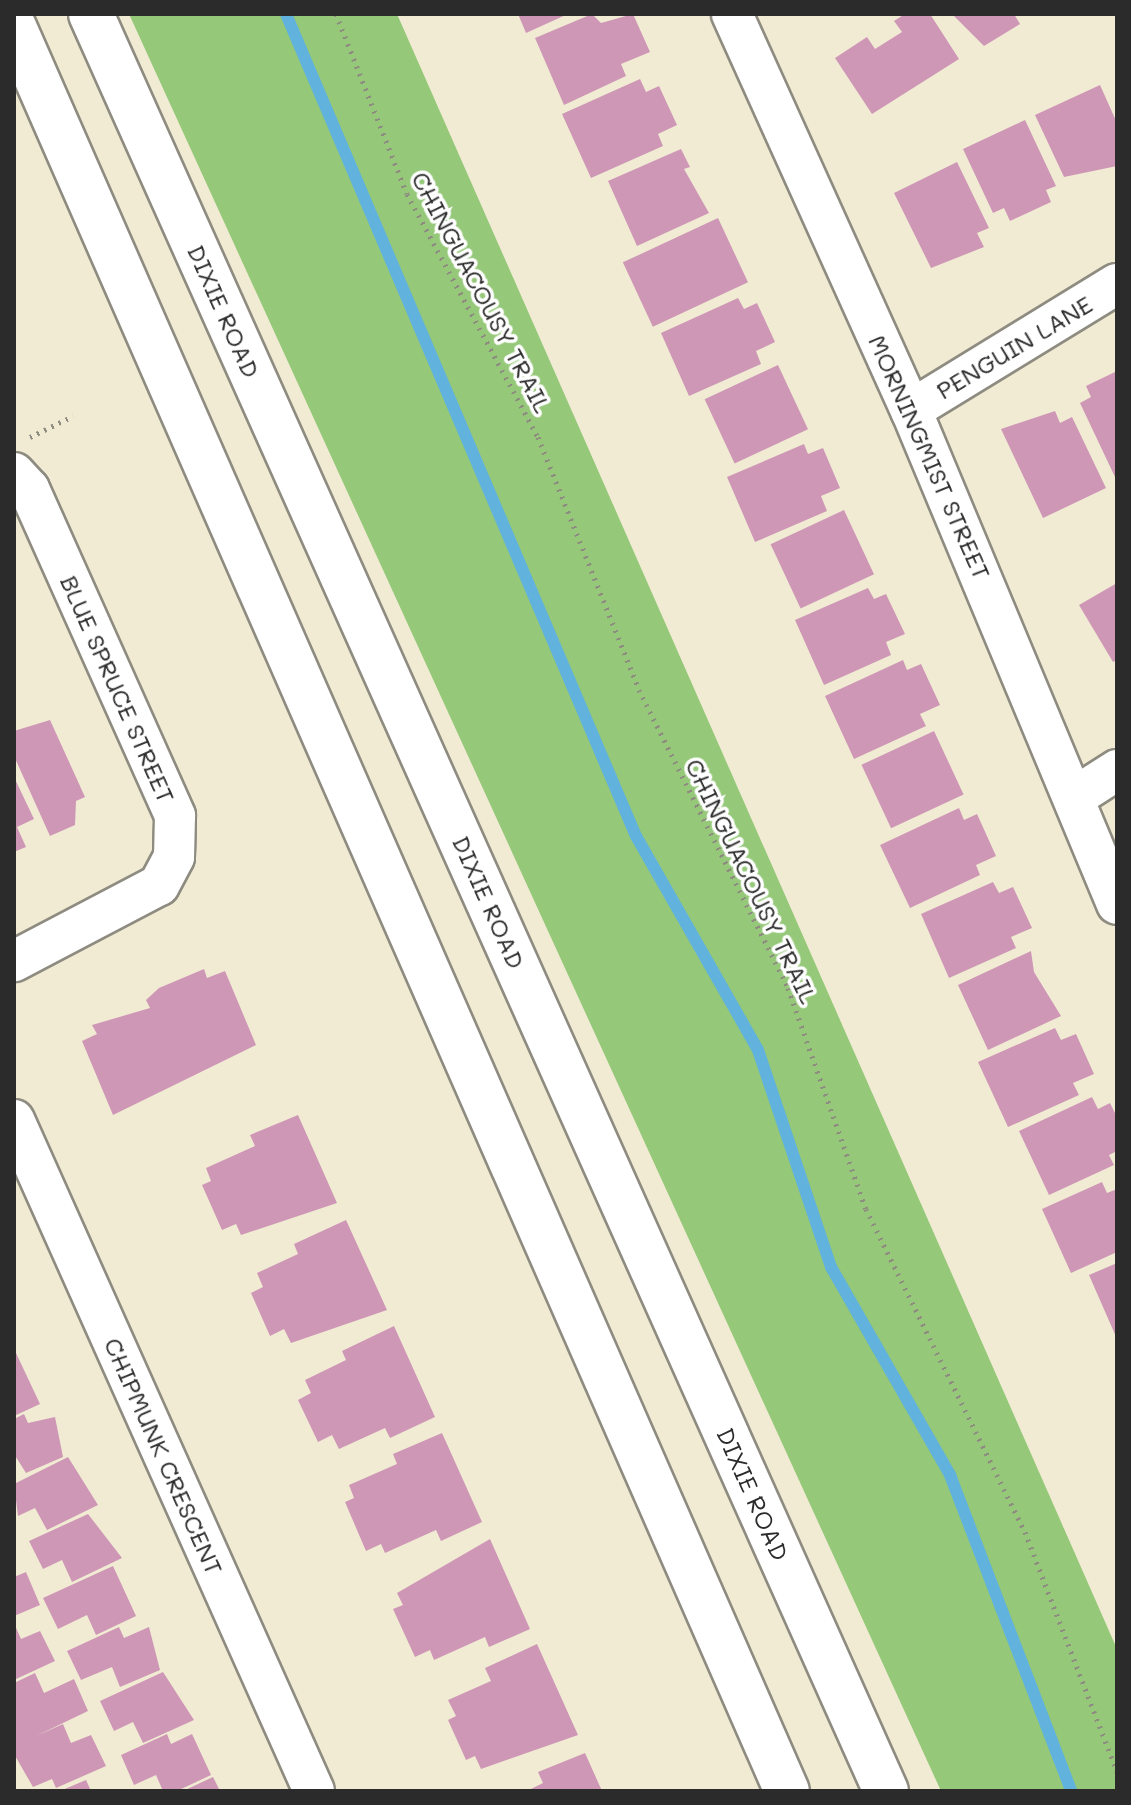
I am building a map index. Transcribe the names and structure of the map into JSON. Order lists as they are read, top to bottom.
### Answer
{
  "streets": {
    "main road": ["DIXIE ROAD"],
    "street": [
      "PENGUIN LANE",
      "MORNINGMIST STREET",
      "BLUE SPRUCE STREET",
      "CHIPMUNK CRESCENT"
    ],
    "path": ["CHINGUACOUSY TRAIL"]
  },
  "crossings": [
    ["PENGUIN LANE", "MORNINGMIST STREET"]
  ]
}
